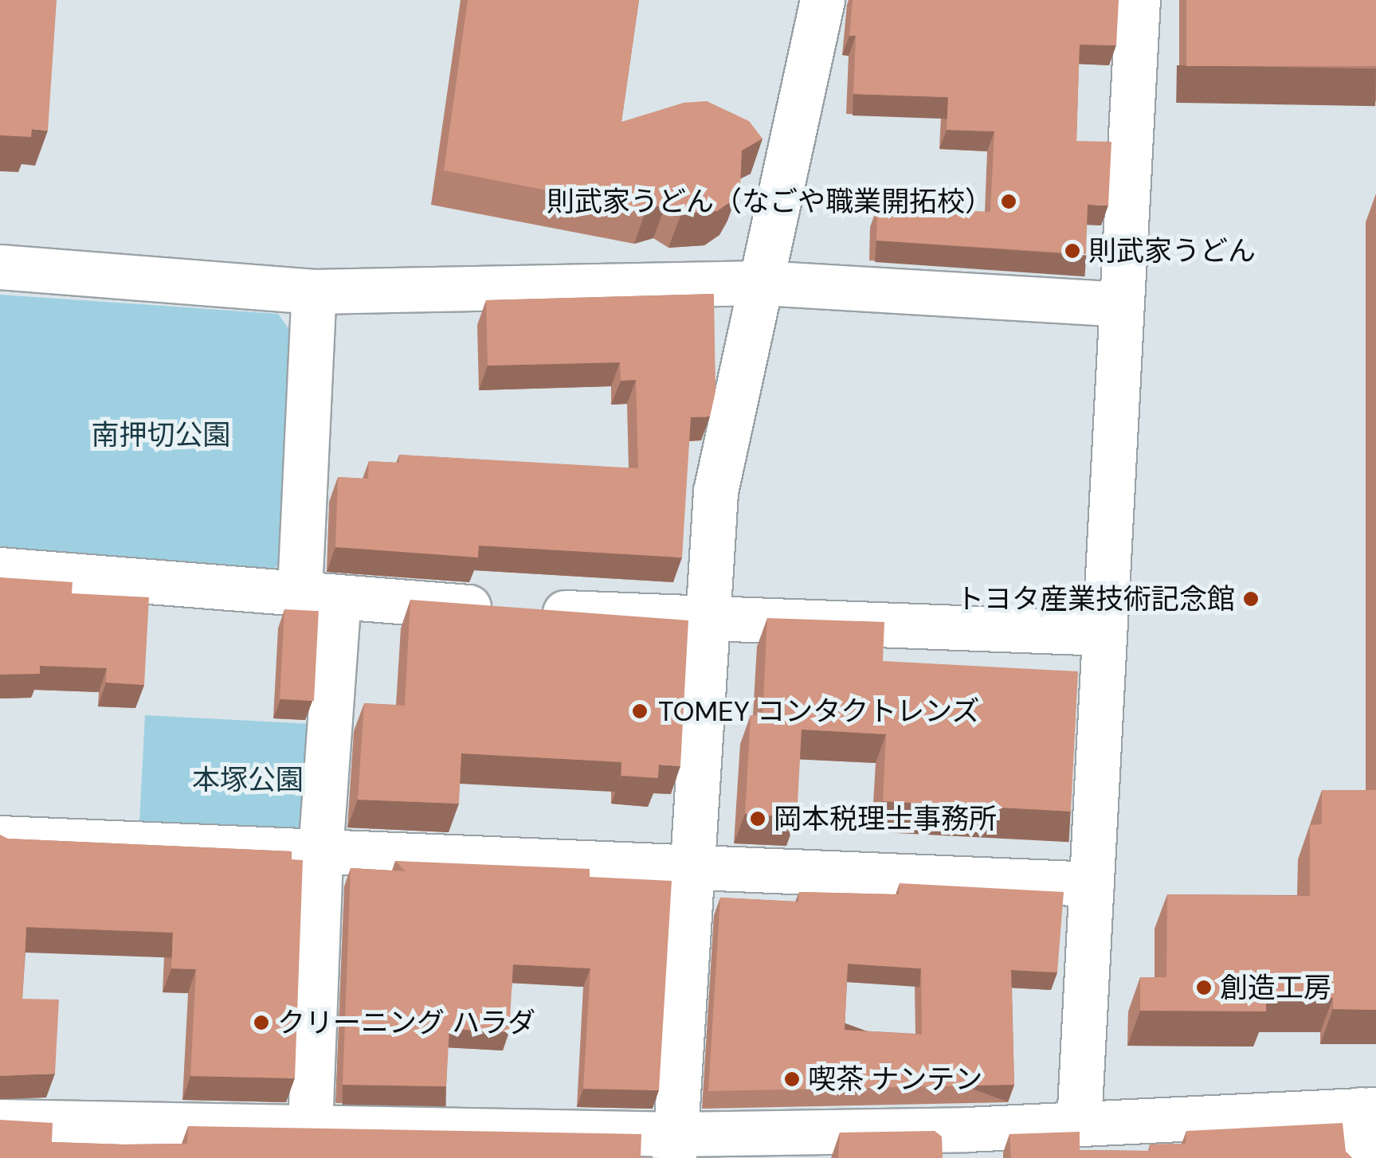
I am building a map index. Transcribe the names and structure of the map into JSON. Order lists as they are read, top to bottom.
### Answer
{
  "parks": ["南押切公園", "本塚公園"],
  "places": [
    "則武家うどん（なごや職業開拓校）",
    "則武家うどん",
    "トヨタ産業技術記念館",
    "TOMEY コンタクトレンズ",
    "岡本税理士事務所",
    "創造工房",
    "クリーニング ハラダ",
    "喫茶 ナンテン"
  ]
}
